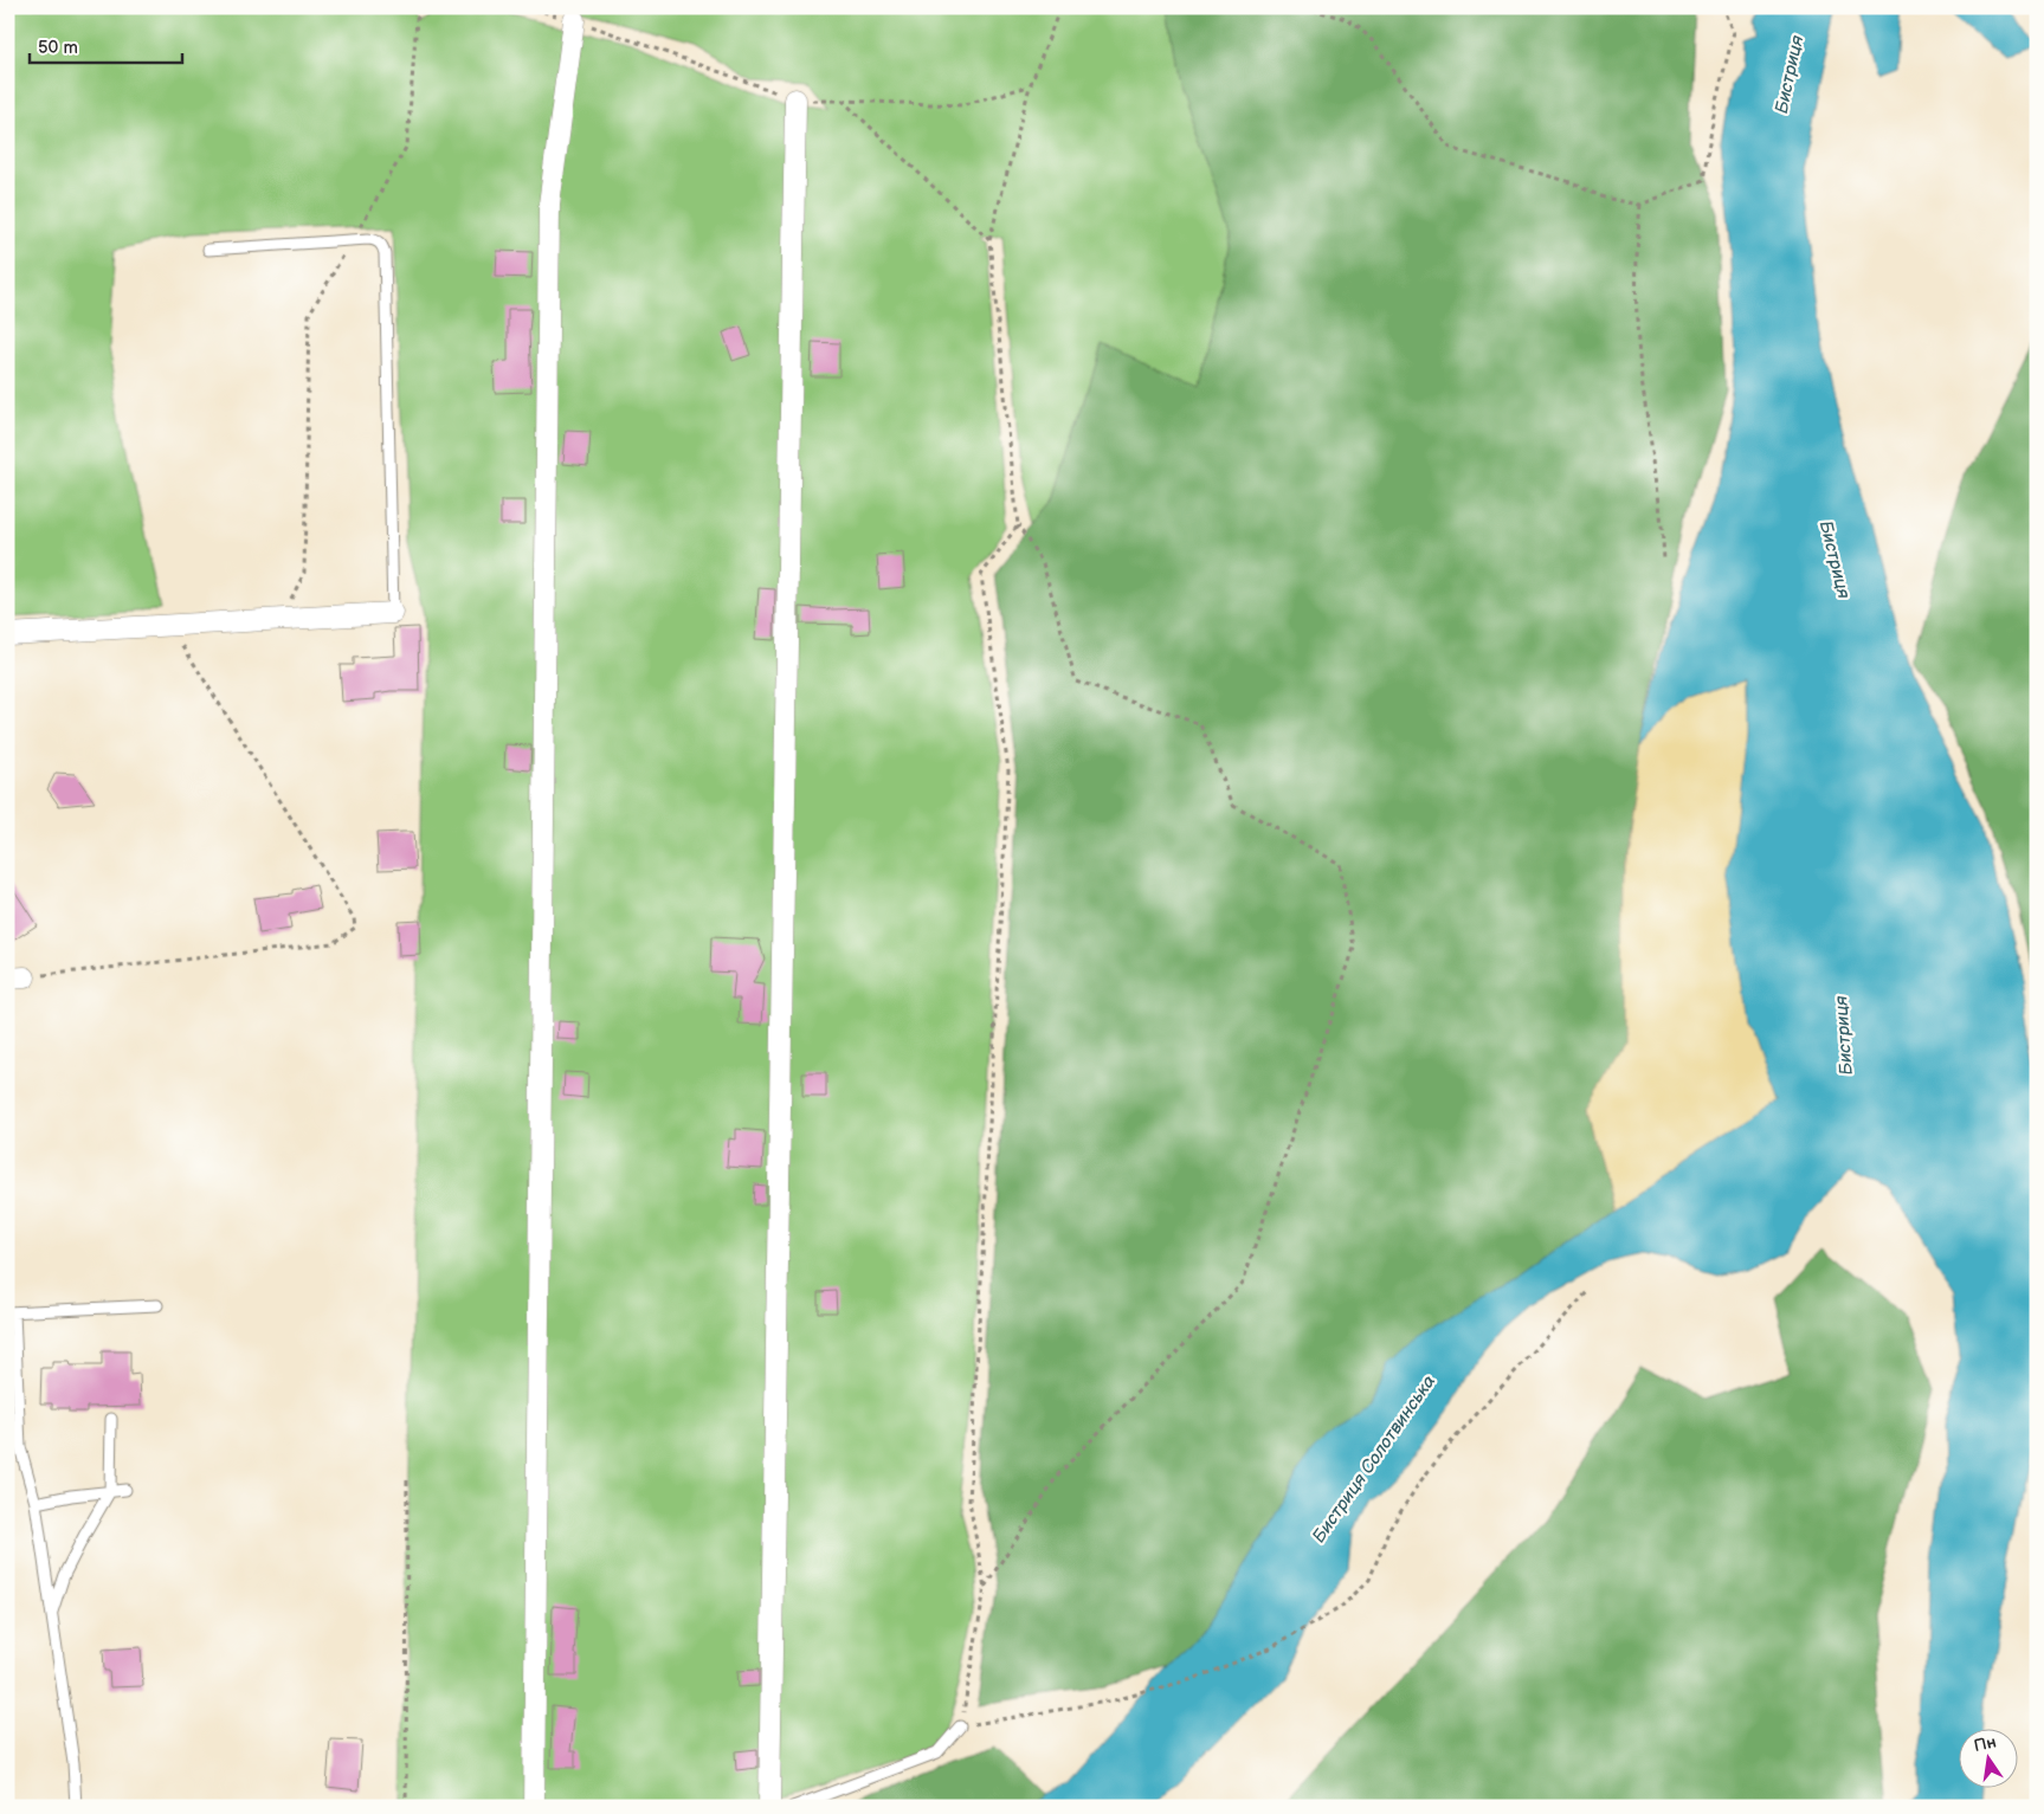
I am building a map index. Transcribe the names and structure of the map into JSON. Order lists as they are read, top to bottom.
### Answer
{
  "water": ["Бистриця", "Бистриця Солотвинська"],
  "scale_bar": "50 m",
  "north": "top"
}
